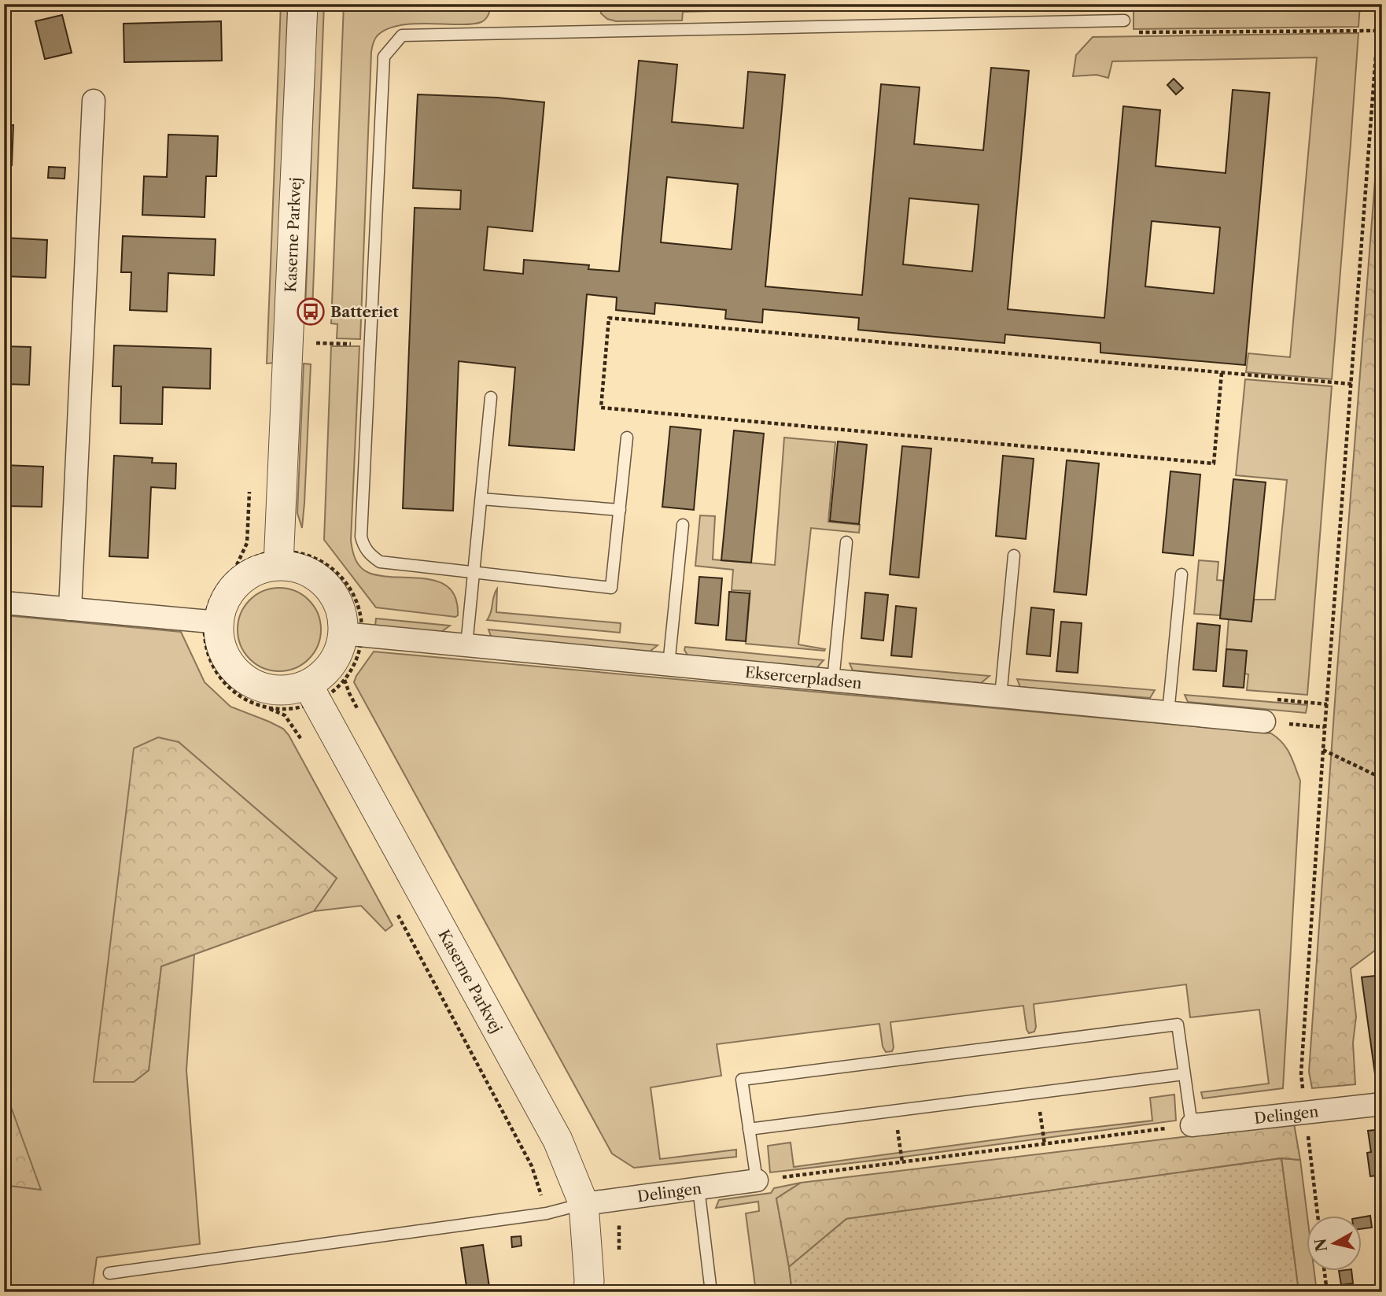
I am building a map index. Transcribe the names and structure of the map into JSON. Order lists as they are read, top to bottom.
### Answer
{
  "streets": {
    "street": ["Kaserne Parkvej", "Eksercerpladsen", "Delingen"]
  },
  "crossings": [
    ["Kaserne Parkvej", "Eksercerpladsen"],
    ["Kaserne Parkvej", "Delingen"]
  ],
  "places": {
    "bus stop": ["Batteriet"]
  },
  "north": "left"
}
